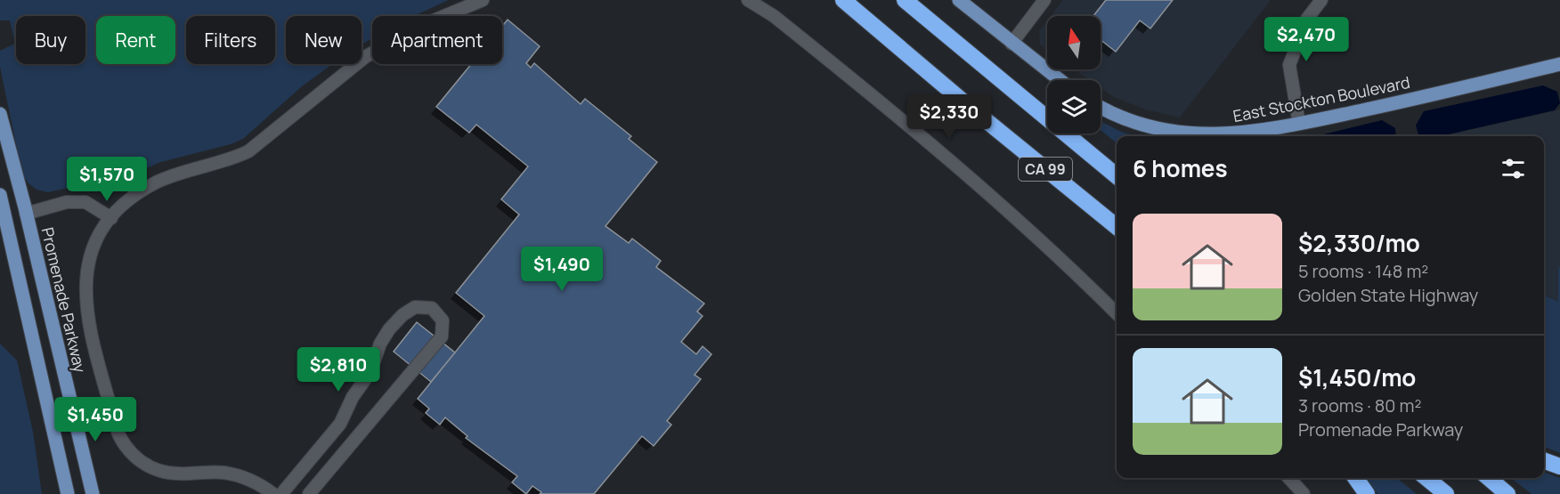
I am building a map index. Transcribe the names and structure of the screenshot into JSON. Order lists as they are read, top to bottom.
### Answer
{
  "streets": {
    "highway": ["CA 99"],
    "main road": ["East Stockton Boulevard", "Promenade Parkway"]
  },
  "north": "top",
  "page": {
    "chip": [
      "Buy",
      "Rent",
      "Filters",
      "New",
      "Apartment"
    ],
    "price": [
      "$2,470",
      "$2,330",
      "$1,570",
      "$1,490",
      "$2,810",
      "$1,450"
    ],
    "heading": "6 homes",
    "list": [
      {
        "name": "$2,330/mo",
        "note": "5 rooms · 148 m² · Golden State Highway"
      },
      {
        "name": "$1,450/mo",
        "note": "3 rooms · 80 m² · Promenade Parkway"
      }
    ]
  }
}
